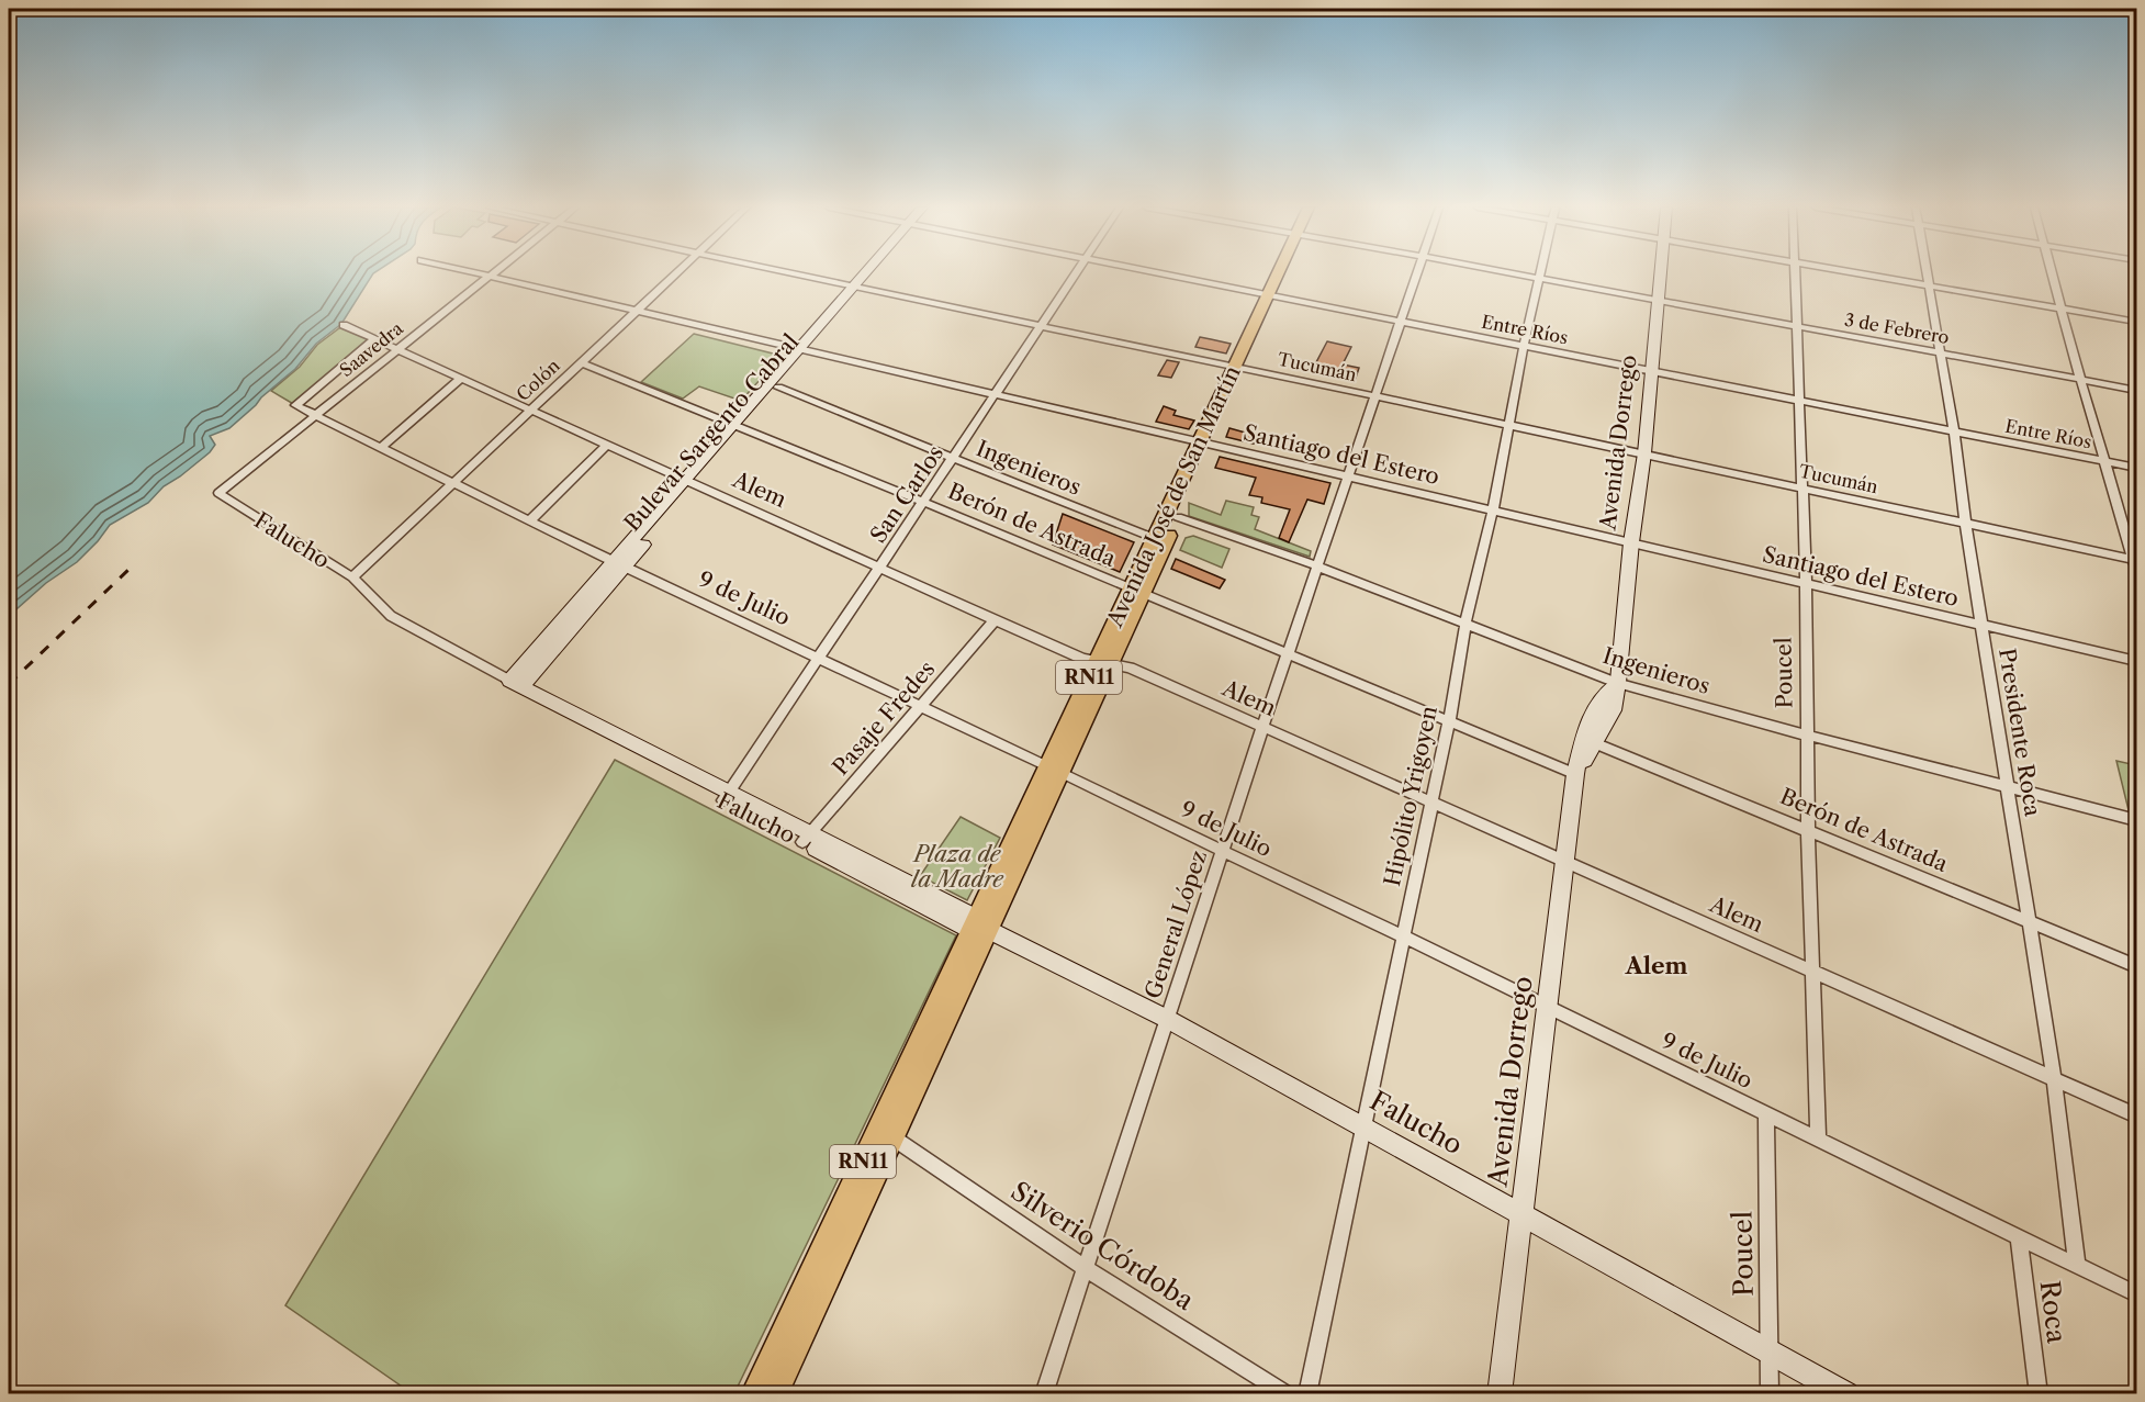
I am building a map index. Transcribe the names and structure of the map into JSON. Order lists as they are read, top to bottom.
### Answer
{
  "streets": {
    "main road": [
      "Bulevar Sargento Cabral",
      "Avenida Dorrego",
      "Avenida José de San Martín",
      "Falucho",
      "RN11"
    ],
    "street": [
      "3 de Febrero",
      "Entre Ríos",
      "Saavedra",
      "Tucumán",
      "Colón",
      "Santiago del Estero",
      "Ingenieros",
      "Alem",
      "San Carlos",
      "Berón de Astrada",
      "9 de Julio",
      "Poucel",
      "Pasaje Fredes",
      "Presidente Roca",
      "Hipólito Yrigoyen",
      "General López",
      "Silverio Córdoba",
      "Roca"
    ]
  },
  "crossings": [
    ["3 de Febrero", "Avenida Dorrego"],
    ["3 de Febrero", "Poucel"],
    ["3 de Febrero", "Presidente Roca"],
    ["3 de Febrero", "Hipólito Yrigoyen"],
    ["Entre Ríos", "Avenida Dorrego"],
    ["Entre Ríos", "Avenida José de San Martín"],
    ["Entre Ríos", "Poucel"],
    ["Entre Ríos", "Presidente Roca"],
    ["Entre Ríos", "Hipólito Yrigoyen"],
    ["Entre Ríos", "General López"],
    ["Saavedra", "Santiago del Estero"],
    ["Saavedra", "Alem"],
    ["Saavedra", "Falucho"],
    ["Saavedra", "9 de Julio"],
    ["Tucumán", "Bulevar Sargento Cabral"],
    ["Tucumán", "Avenida Dorrego"],
    ["Tucumán", "San Carlos"],
    ["Tucumán", "Avenida José de San Martín"],
    ["Tucumán", "Poucel"],
    ["Tucumán", "Presidente Roca"],
    ["Tucumán", "Hipólito Yrigoyen"],
    ["Tucumán", "General López"],
    ["Colón", "Santiago del Estero"],
    ["Colón", "Alem"],
    ["Colón", "Berón de Astrada"],
    ["Colón", "Falucho"],
    ["Colón", "9 de Julio"],
    ["Bulevar Sargento Cabral", "Santiago del Estero"],
    ["Bulevar Sargento Cabral", "Ingenieros"],
    ["Bulevar Sargento Cabral", "Alem"],
    ["Bulevar Sargento Cabral", "Berón de Astrada"],
    ["Bulevar Sargento Cabral", "Falucho"],
    ["Bulevar Sargento Cabral", "9 de Julio"],
    ["Avenida Dorrego", "Santiago del Estero"],
    ["Avenida Dorrego", "Ingenieros"],
    ["Avenida Dorrego", "Alem"],
    ["Avenida Dorrego", "Berón de Astrada"],
    ["Avenida Dorrego", "Falucho"],
    ["Avenida Dorrego", "9 de Julio"],
    ["Santiago del Estero", "San Carlos"],
    ["Santiago del Estero", "Avenida José de San Martín"],
    ["Santiago del Estero", "Poucel"],
    ["Santiago del Estero", "Presidente Roca"],
    ["Santiago del Estero", "Hipólito Yrigoyen"],
    ["Santiago del Estero", "General López"],
    ["Ingenieros", "San Carlos"],
    ["Ingenieros", "Avenida José de San Martín"],
    ["Ingenieros", "Poucel"],
    ["Ingenieros", "Presidente Roca"],
    ["Ingenieros", "Hipólito Yrigoyen"],
    ["Ingenieros", "General López"],
    ["Alem", "San Carlos"],
    ["Alem", "Avenida José de San Martín"],
    ["Alem", "9 de Julio"],
    ["Alem", "Poucel"],
    ["Alem", "Pasaje Fredes"],
    ["Alem", "Presidente Roca"],
    ["Alem", "Hipólito Yrigoyen"],
    ["Alem", "General López"],
    ["San Carlos", "Berón de Astrada"],
    ["San Carlos", "Falucho"],
    ["San Carlos", "9 de Julio"],
    ["Avenida José de San Martín", "Berón de Astrada"],
    ["Avenida José de San Martín", "Falucho"],
    ["Avenida José de San Martín", "9 de Julio"],
    ["Avenida José de San Martín", "Silverio Córdoba"],
    ["Berón de Astrada", "Poucel"],
    ["Berón de Astrada", "Presidente Roca"],
    ["Berón de Astrada", "Hipólito Yrigoyen"],
    ["Berón de Astrada", "General López"],
    ["Falucho", "Poucel"],
    ["Falucho", "Pasaje Fredes"],
    ["Falucho", "Hipólito Yrigoyen"],
    ["Falucho", "General López"],
    ["9 de Julio", "Poucel"],
    ["9 de Julio", "Pasaje Fredes"],
    ["9 de Julio", "Presidente Roca"],
    ["9 de Julio", "Hipólito Yrigoyen"],
    ["9 de Julio", "General López"],
    ["9 de Julio", "Roca"],
    ["General López", "Silverio Córdoba"]
  ],
  "districts": ["Alem"],
  "parks": ["Plaza de la Madre"]
}
